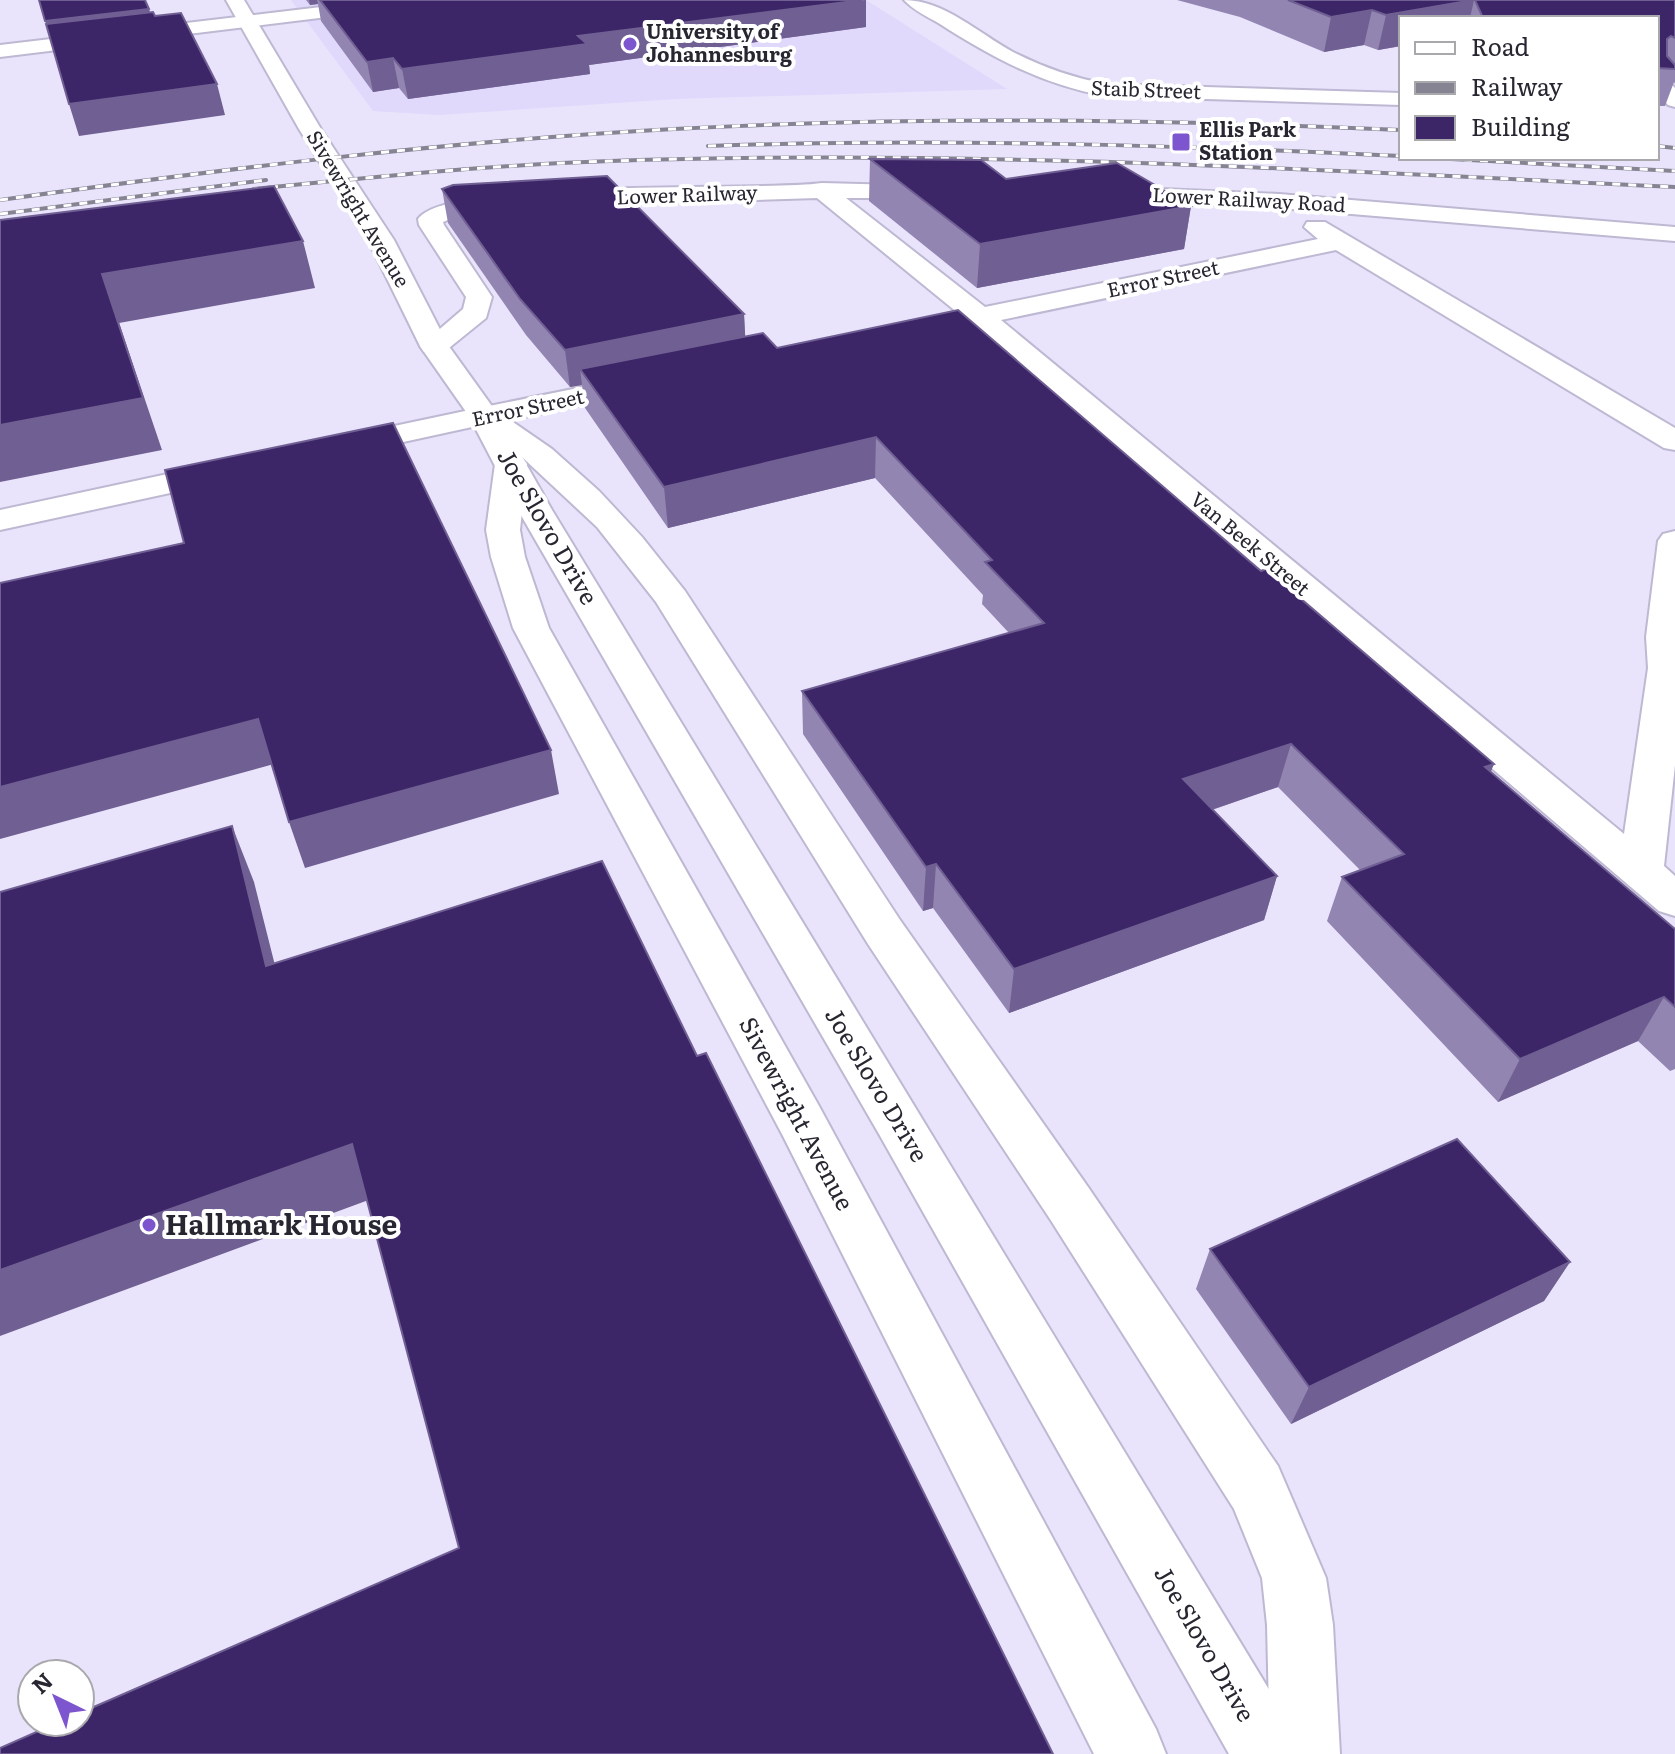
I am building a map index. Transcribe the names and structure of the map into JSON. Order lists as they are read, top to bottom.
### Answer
{
  "streets": {
    "street": [
      "Staib Street",
      "Lower Railway",
      "Lower Railway Road",
      "Sivewright Avenue",
      "Error Street",
      "Joe Slovo Drive",
      "Van Beek Street"
    ]
  },
  "crossings": [
    ["Lower Railway", "Sivewright Avenue"],
    ["Lower Railway", "Van Beek Street"],
    ["Sivewright Avenue", "Error Street"],
    ["Sivewright Avenue", "Joe Slovo Drive"],
    ["Error Street", "Joe Slovo Drive"],
    ["Error Street", "Van Beek Street"]
  ],
  "places": {
    "other": ["University of Johannesburg", "Hallmark House"],
    "transit": ["Ellis Park Station"]
  },
  "legend": ["Road", "Railway", "Building"],
  "north": "top left"
}
